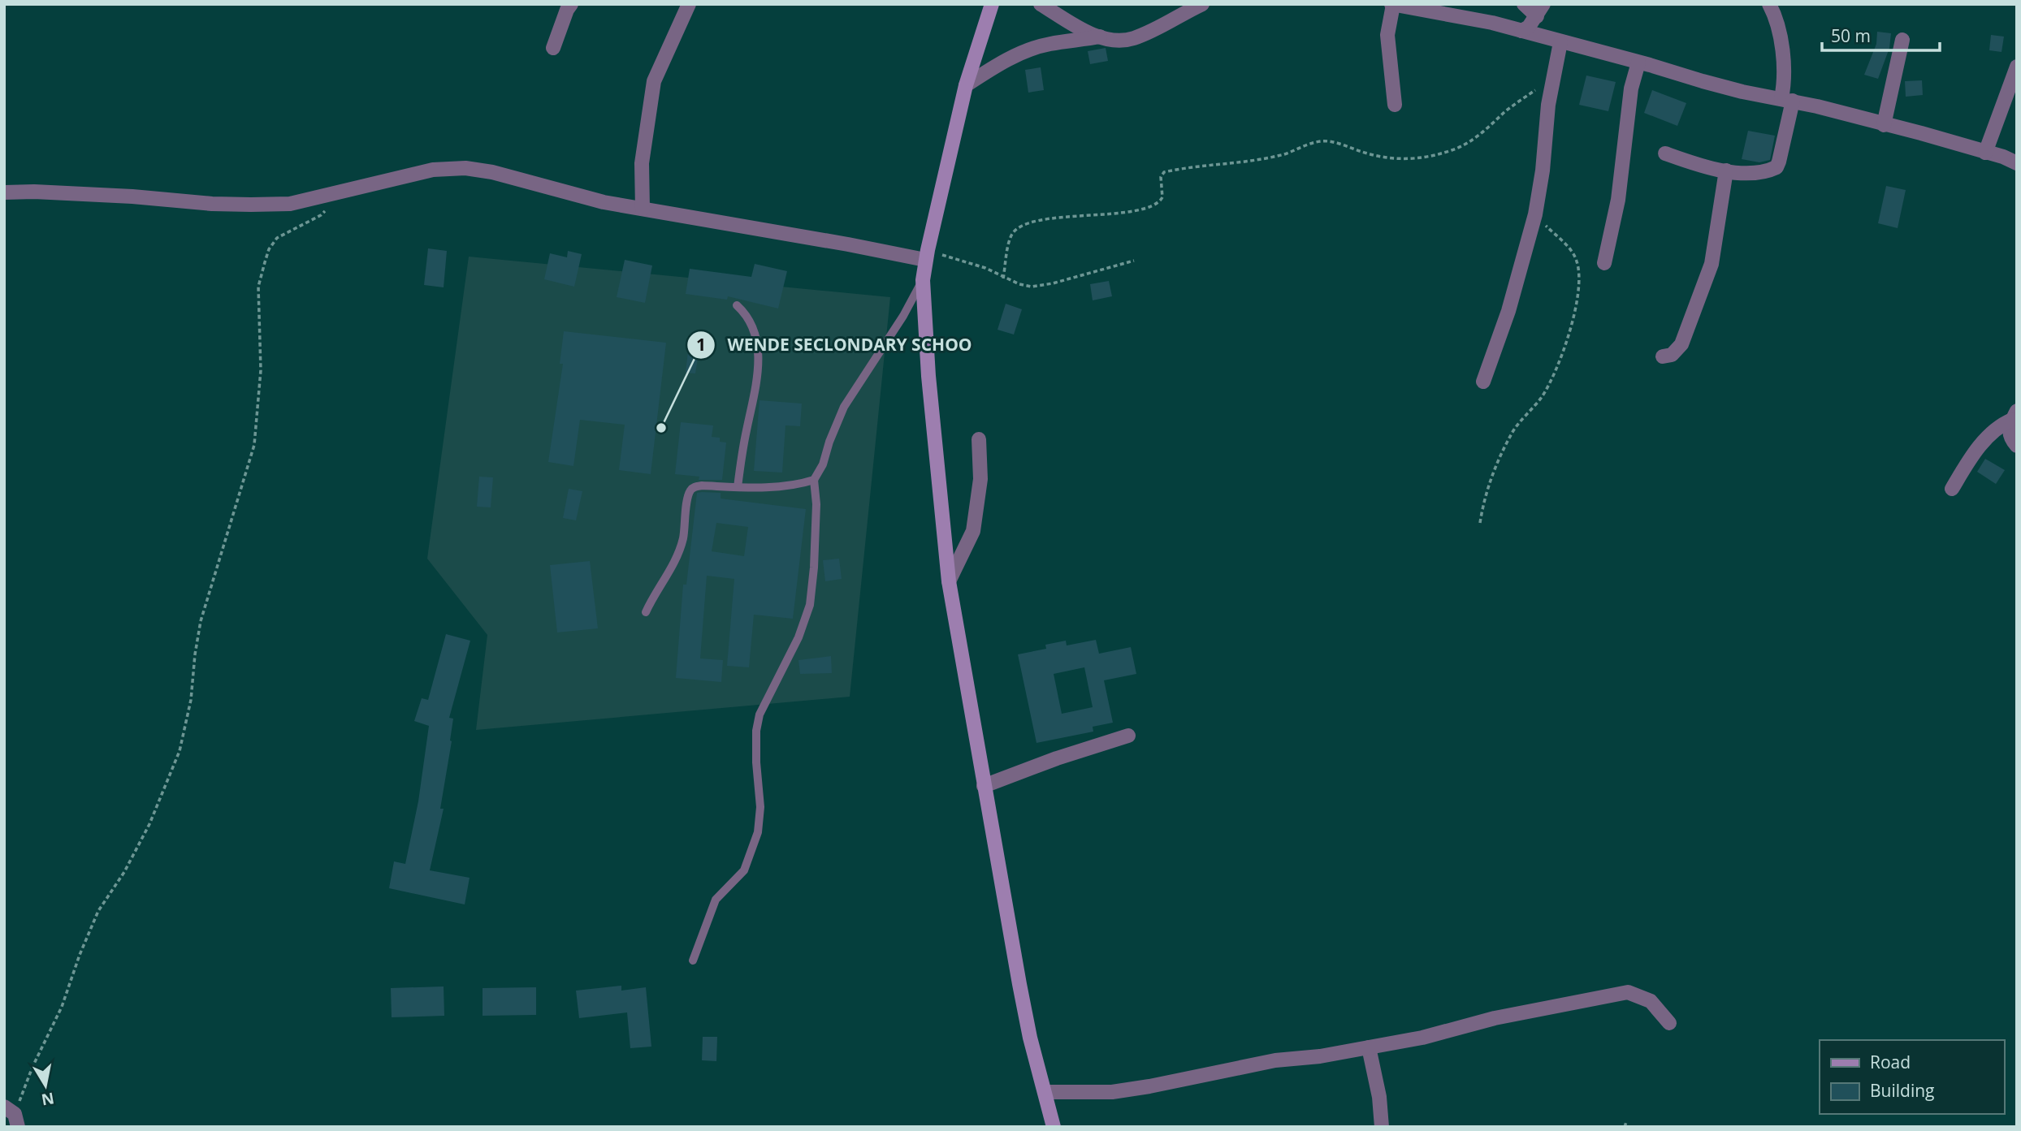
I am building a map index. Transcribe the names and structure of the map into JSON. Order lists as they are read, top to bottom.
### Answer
{
  "places": ["WENDE SECLONDARY SCHOO"],
  "legend": ["Road", "Building"],
  "scale_bar": "50 m",
  "north": "bottom"
}
